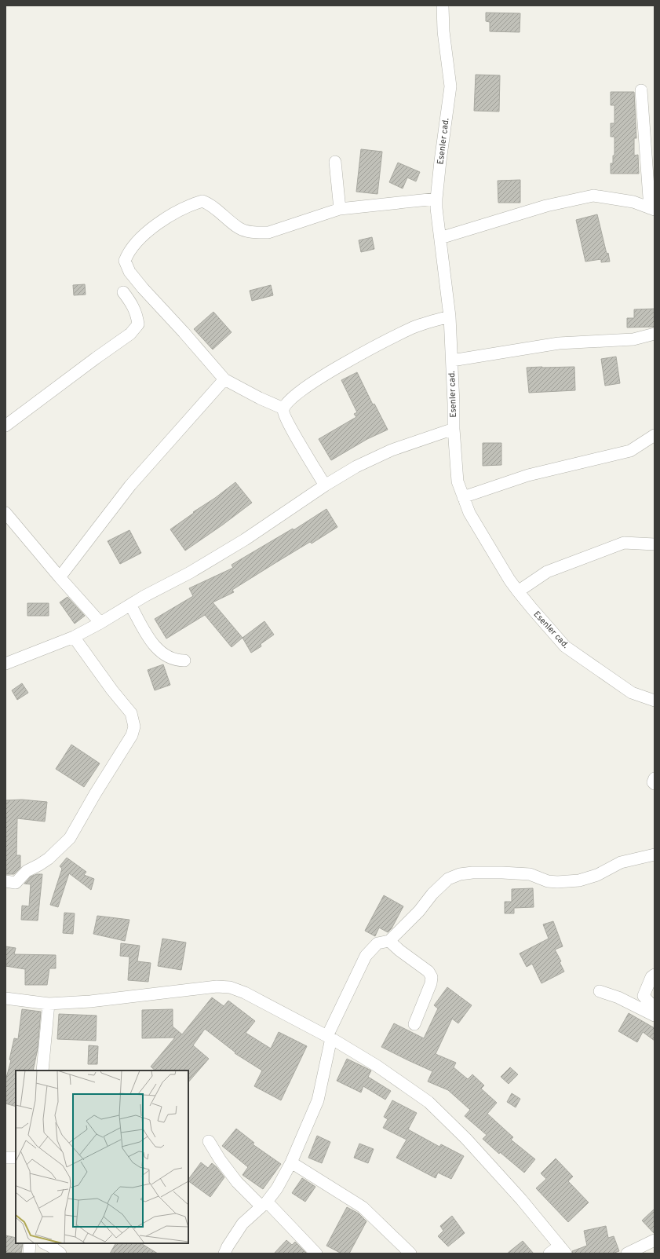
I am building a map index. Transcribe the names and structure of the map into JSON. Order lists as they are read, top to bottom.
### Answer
{
  "streets": {
    "street": ["Esenler cad."]
  }
}
